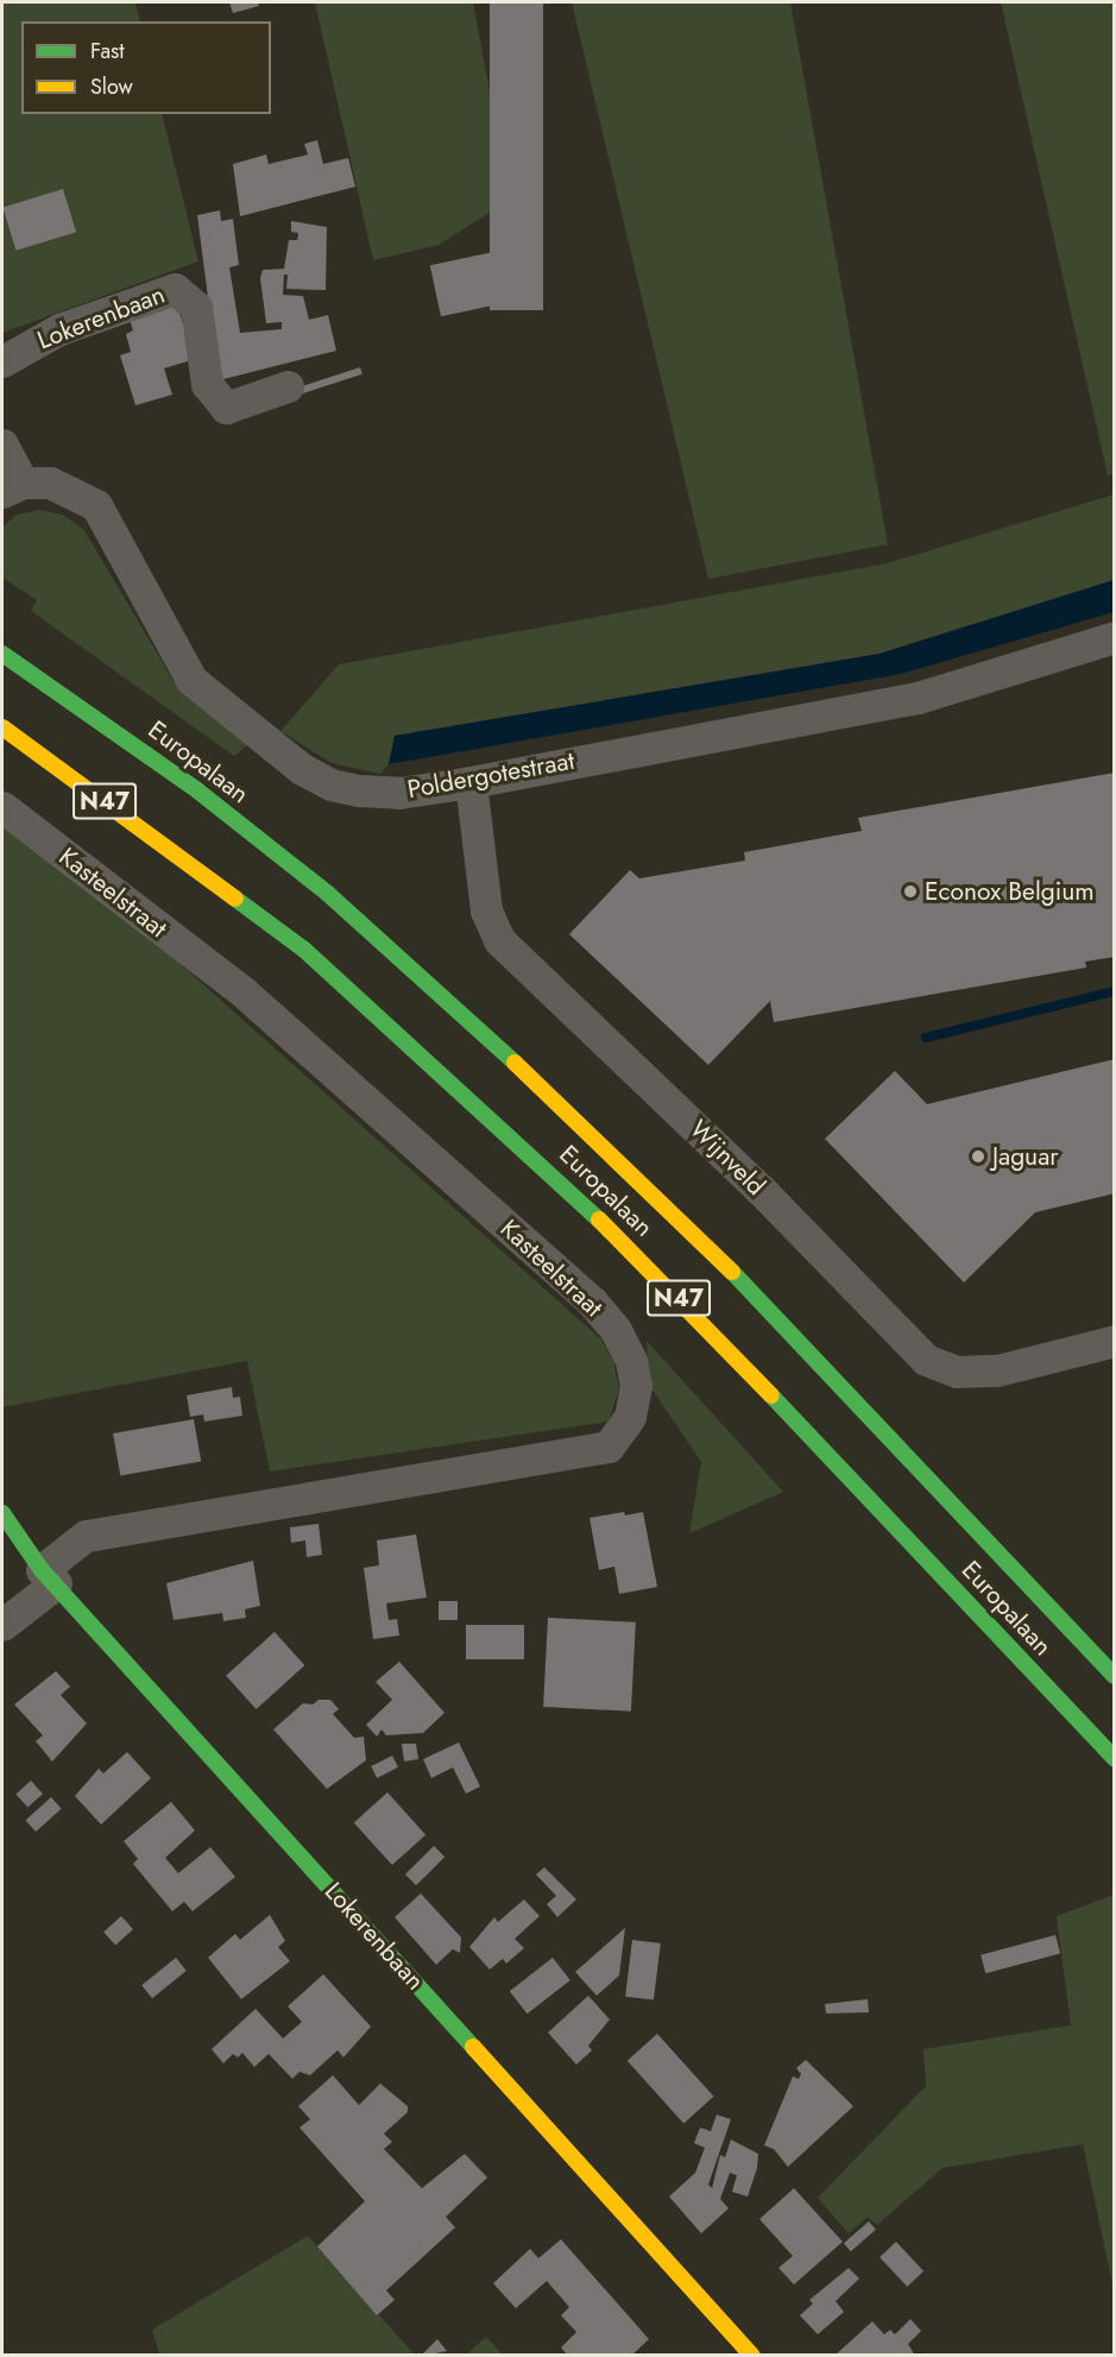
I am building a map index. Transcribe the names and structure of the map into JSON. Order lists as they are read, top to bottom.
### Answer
{
  "streets": {
    "main road": ["Lokerenbaan", "Europalaan", "N47"],
    "street": ["Poldergotestraat", "Kasteelstraat", "Wijnveld"]
  },
  "crossings": [
    ["Lokerenbaan", "Kasteelstraat"],
    ["Poldergotestraat", "Wijnveld"]
  ],
  "places": ["Econox Belgium", "Jaguar"],
  "legend": ["Fast", "Slow"]
}
